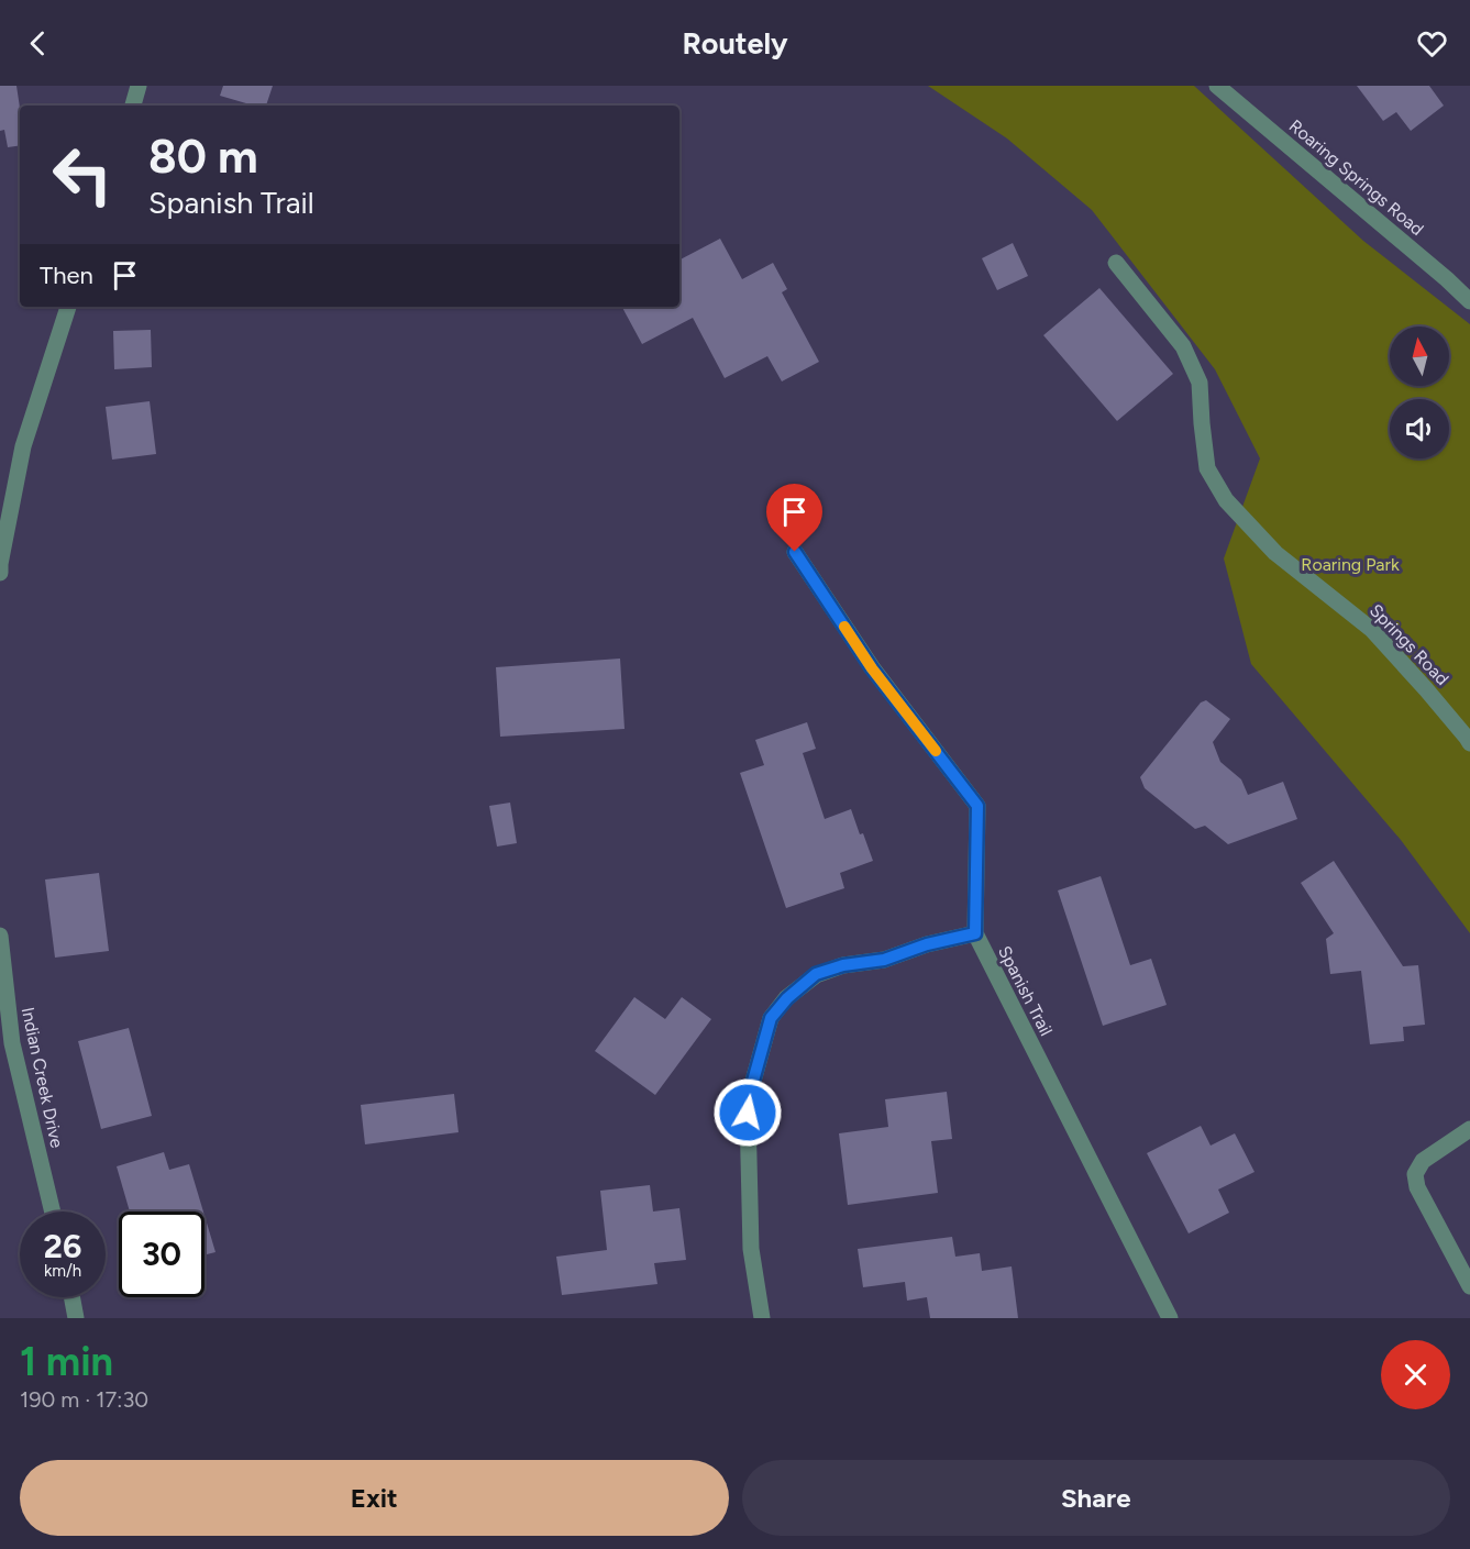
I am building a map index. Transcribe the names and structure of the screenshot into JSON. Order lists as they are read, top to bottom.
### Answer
{
  "streets": {
    "street": [
      "Roaring Springs Road",
      "Springs Road",
      "Spanish Trail",
      "Indian Creek Drive"
    ]
  },
  "parks": ["Roaring Park"],
  "north": "top",
  "page": {
    "header": "Routely",
    "turn": ["80 m", "Spanish Trail"],
    "then": "Then",
    "speed": "26 km/h",
    "limit": "30",
    "heading": ["1 min", "190 m · 17:30"],
    "buttons": ["Exit", "Share"]
  }
}
